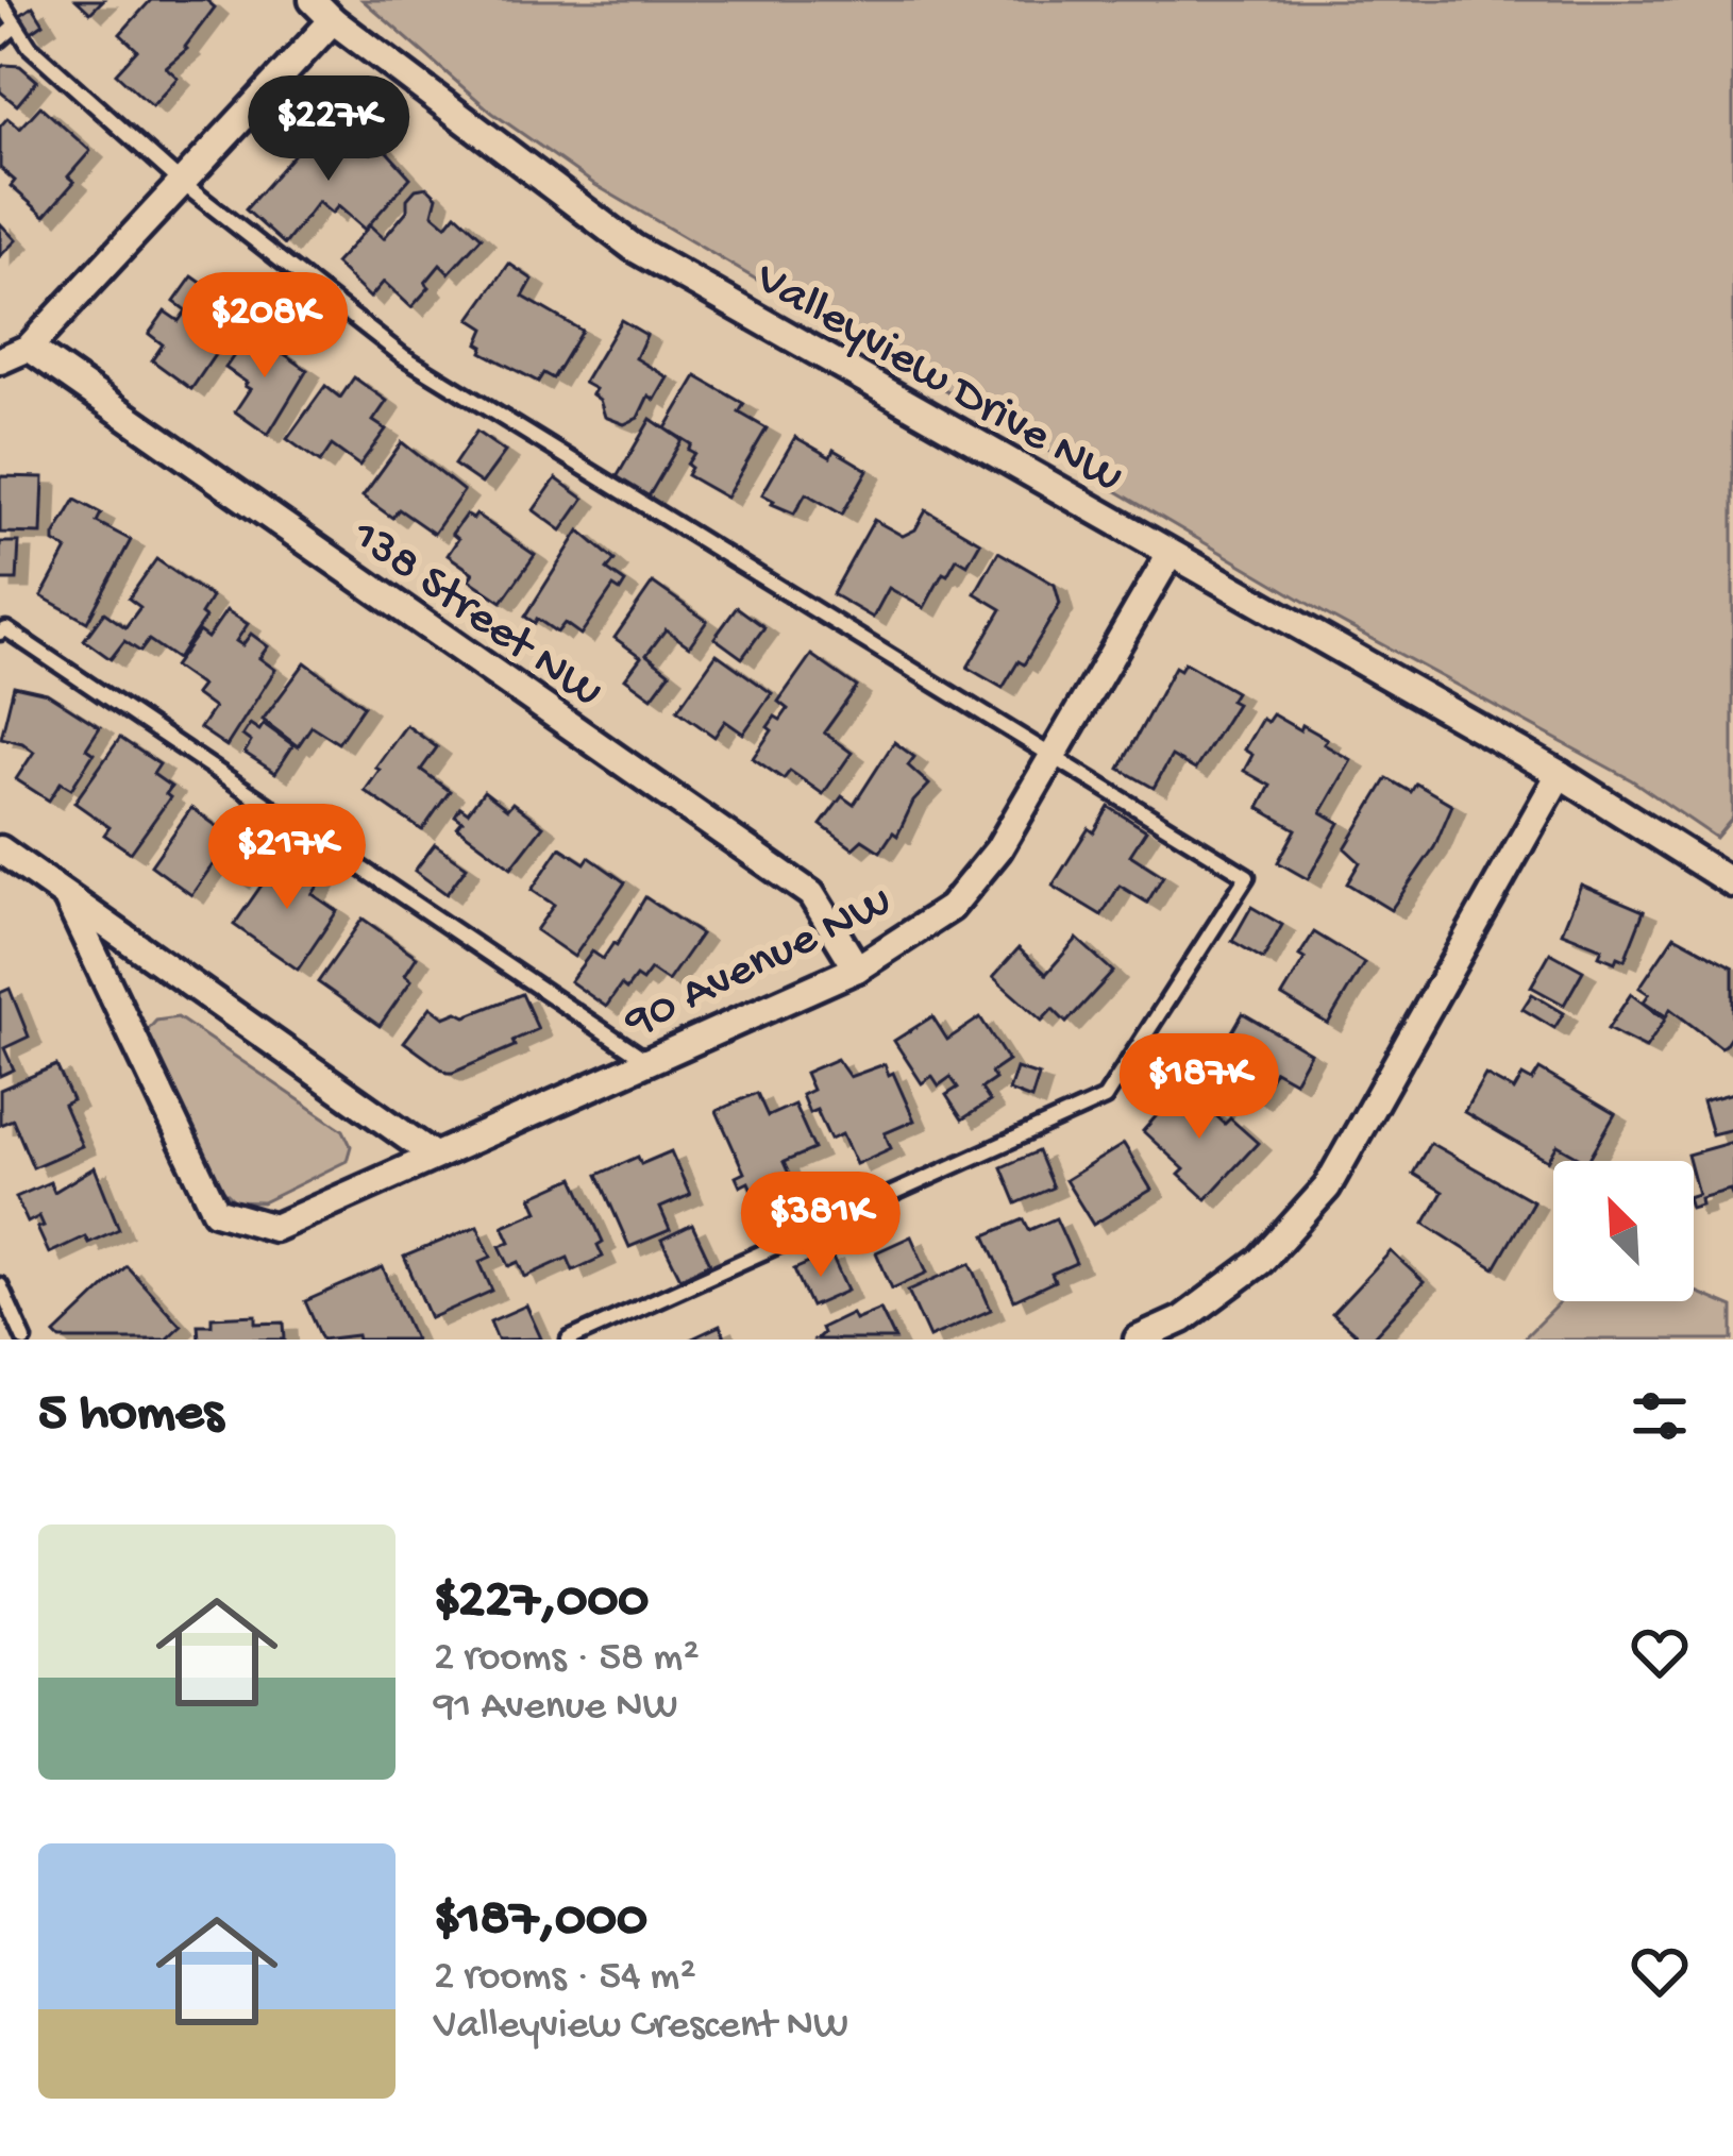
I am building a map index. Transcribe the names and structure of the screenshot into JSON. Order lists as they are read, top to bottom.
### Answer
{
  "streets": {
    "street": ["Valleyview Drive NW", "138 Street NW", "90 Avenue NW"]
  },
  "crossings": [
    ["Valleyview Drive NW", "90 Avenue NW"],
    ["138 Street NW", "90 Avenue NW"]
  ],
  "north": "top left",
  "page": {
    "price": [
      "$227K",
      "$208K",
      "$217K",
      "$187K",
      "$381K"
    ],
    "heading": "5 homes",
    "list": [
      {
        "name": "$227,000",
        "note": "2 rooms · 58 m² · 91 Avenue NW"
      },
      {
        "name": "$187,000",
        "note": "2 rooms · 54 m² · Valleyview Crescent NW"
      }
    ]
  }
}
